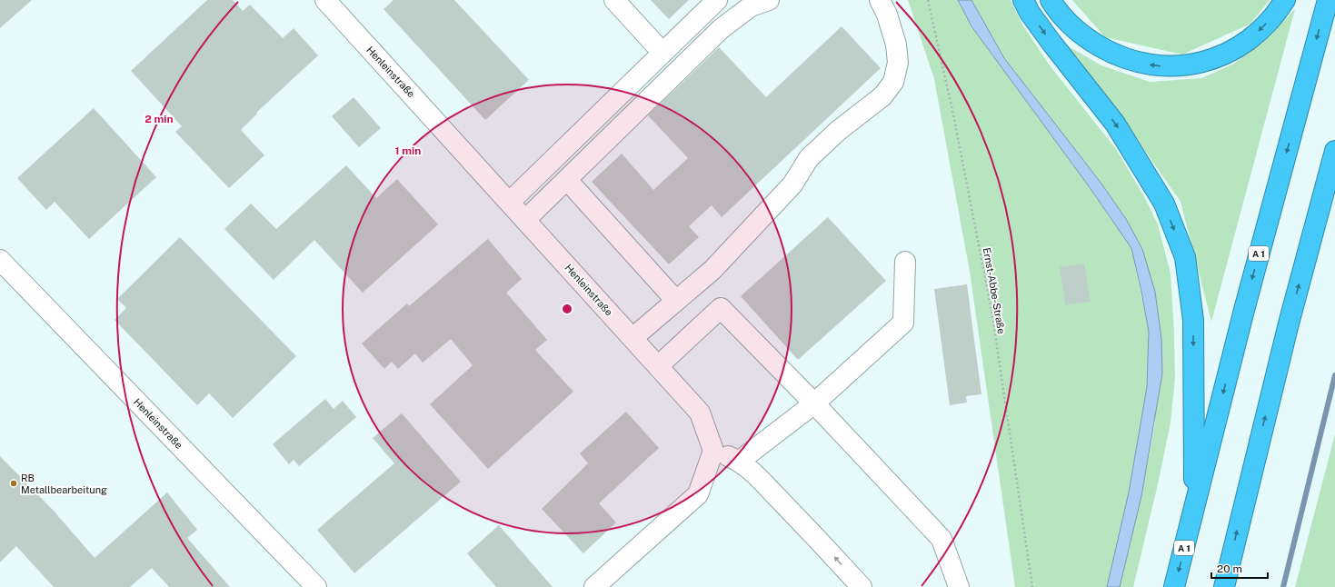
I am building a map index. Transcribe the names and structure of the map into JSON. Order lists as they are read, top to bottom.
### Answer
{
  "streets": {
    "highway": ["A 1"],
    "street": ["Henleinstraße"],
    "path": ["Ernst-Abbe-Straße"]
  },
  "places": ["RB Metallbearbeitung"],
  "scale_bar": "20 m",
  "rings": ["2 min", "1 min"]
}
